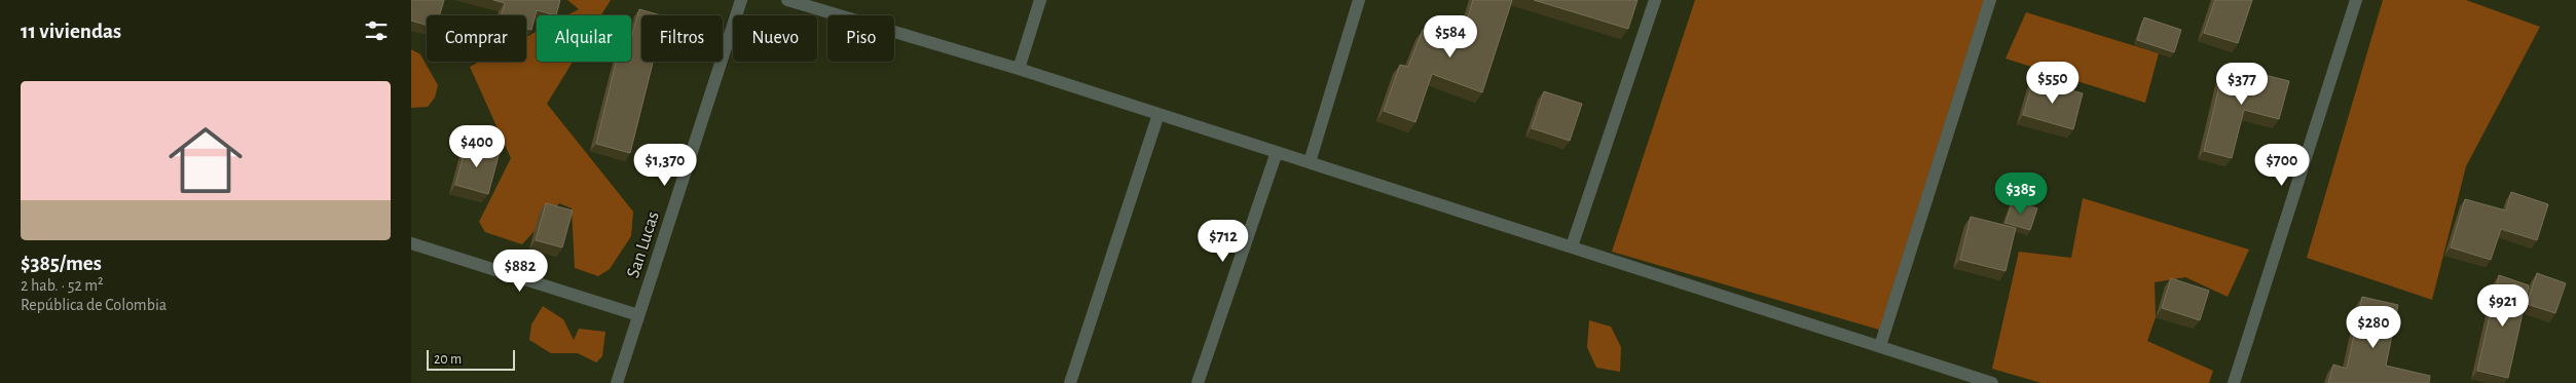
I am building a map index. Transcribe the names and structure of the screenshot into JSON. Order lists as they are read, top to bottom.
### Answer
{
  "streets": {
    "street": ["San Lucas"]
  },
  "scale_bar": "20 m",
  "page": {
    "heading": "11 viviendas",
    "price": [
      "$584",
      "$550",
      "$377",
      "$400",
      "$1,370",
      "$700",
      "$385",
      "$712",
      "$882",
      "$921",
      "$280"
    ],
    "chip": [
      "Comprar",
      "Alquilar",
      "Filtros",
      "Nuevo",
      "Piso"
    ],
    "list": [
      {
        "name": "$385/mes",
        "note": "2 hab. · 52 m² · República de Colombia"
      }
    ],
    "scale": "20 m"
  }
}
